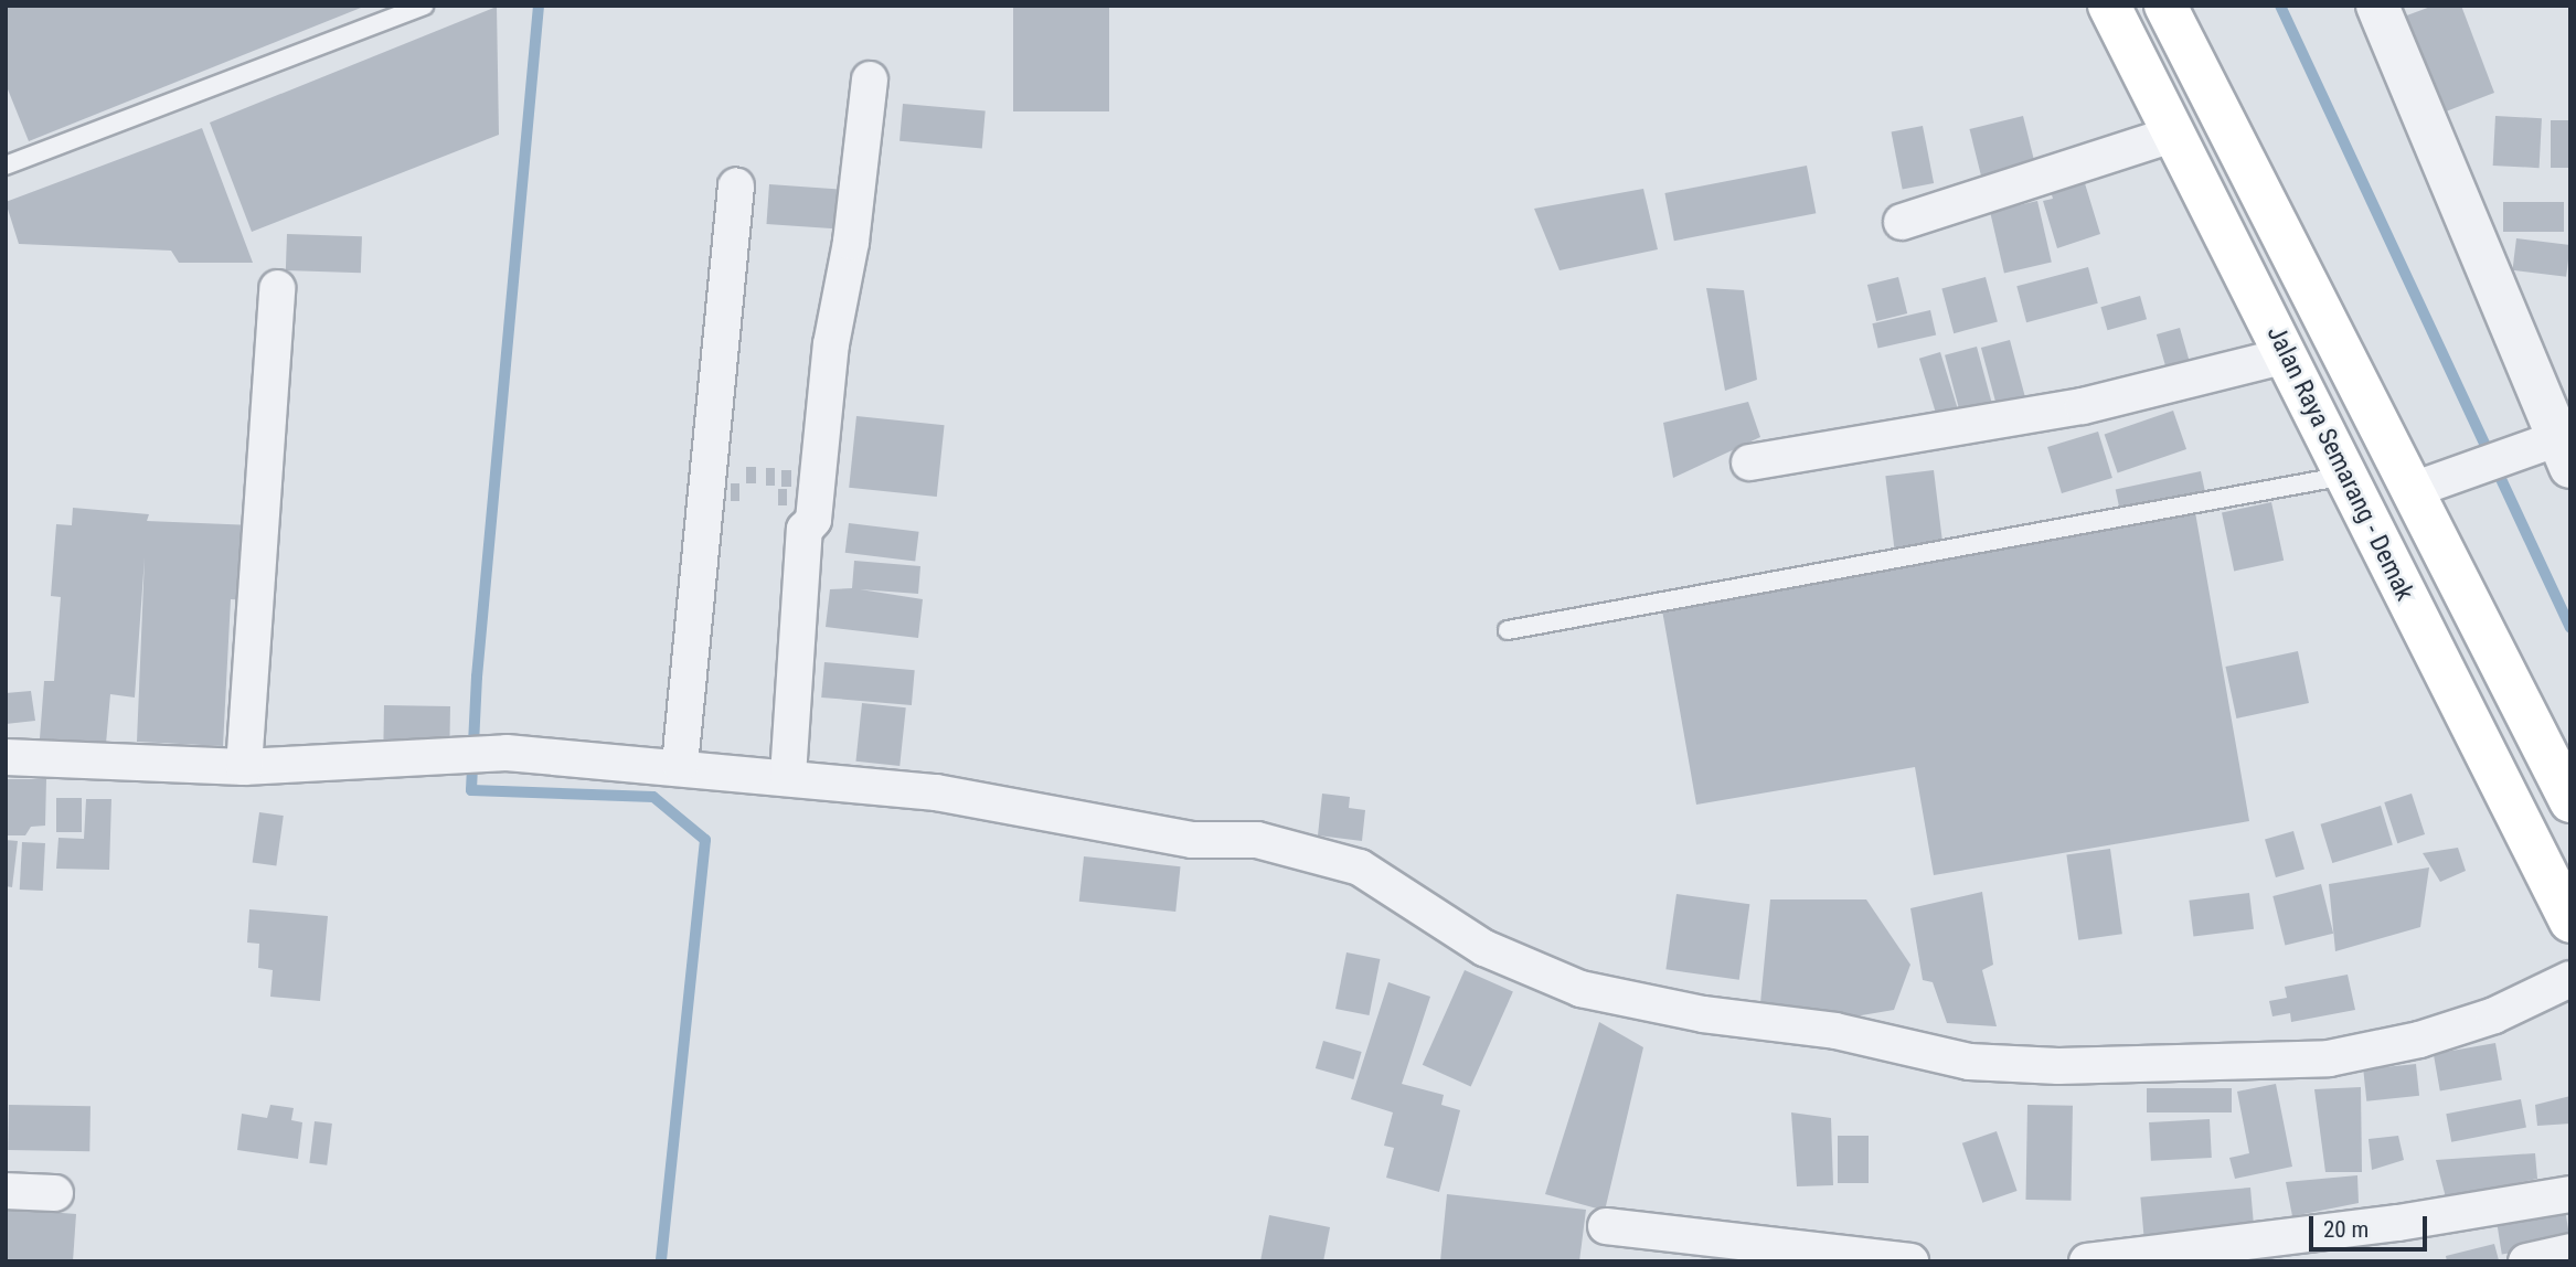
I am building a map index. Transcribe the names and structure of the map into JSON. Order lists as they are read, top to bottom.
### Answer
{
  "streets": {
    "highway": ["Jalan Raya Semarang - Demak"]
  },
  "scale_bar": "20 m"
}
